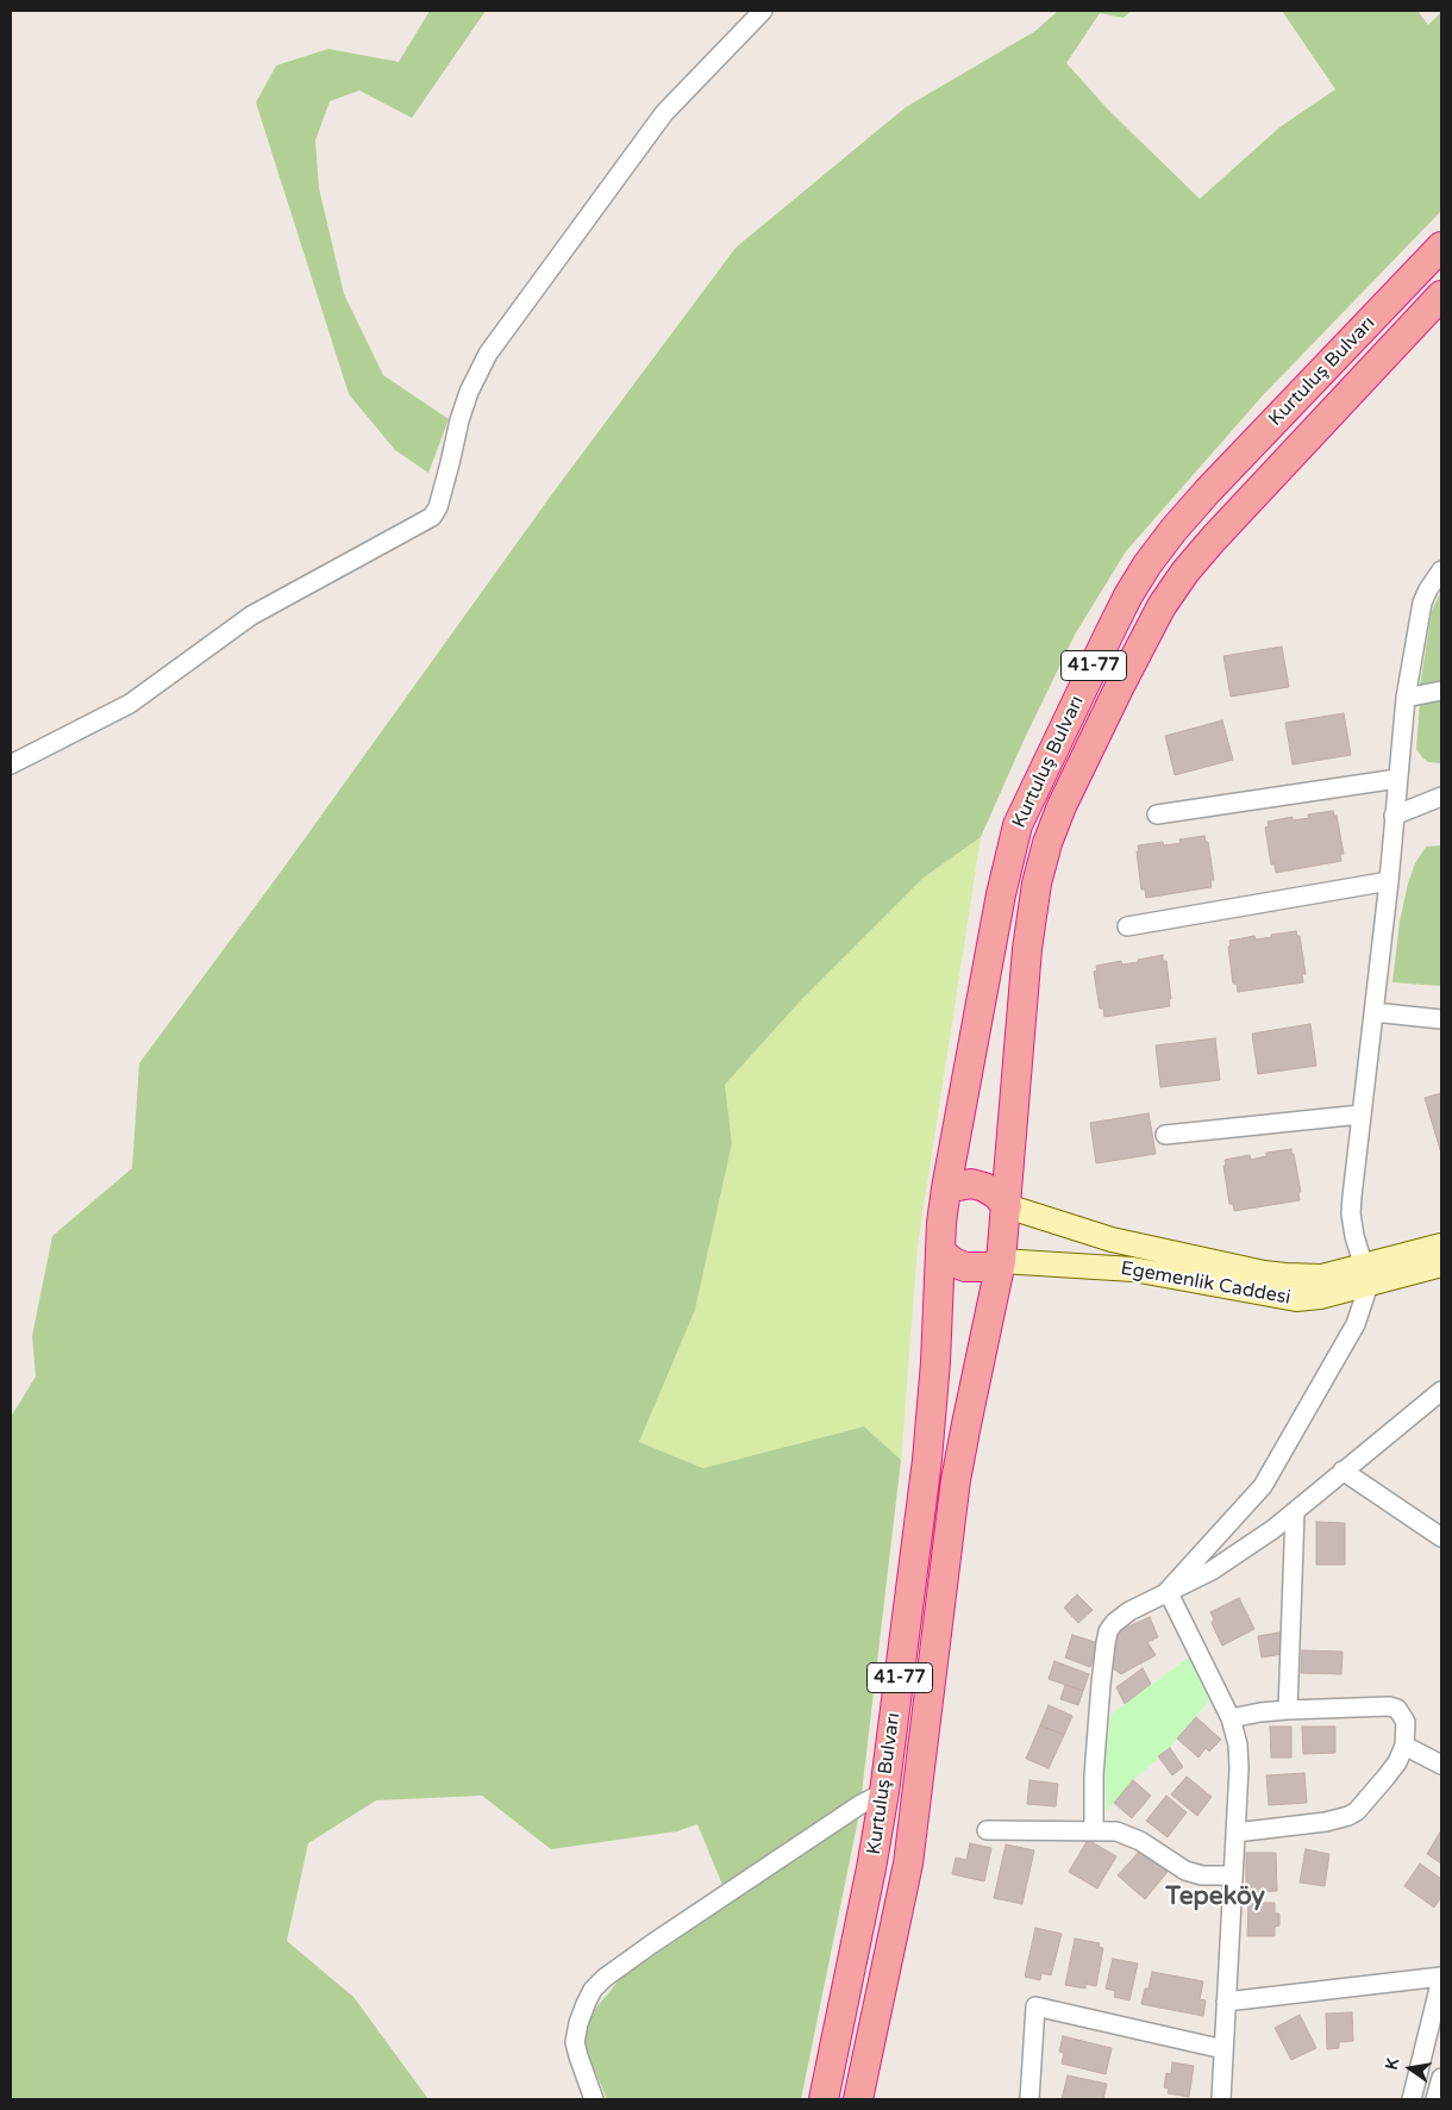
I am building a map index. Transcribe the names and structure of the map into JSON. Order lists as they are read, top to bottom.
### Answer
{
  "streets": {
    "highway": ["Kurtuluş Bulvarı", "41-77"],
    "main road": ["Egemenlik Caddesi"]
  },
  "crossings": [
    ["Kurtuluş Bulvarı", "Egemenlik Caddesi"]
  ],
  "districts": ["Tepeköy"],
  "north": "left"
}
